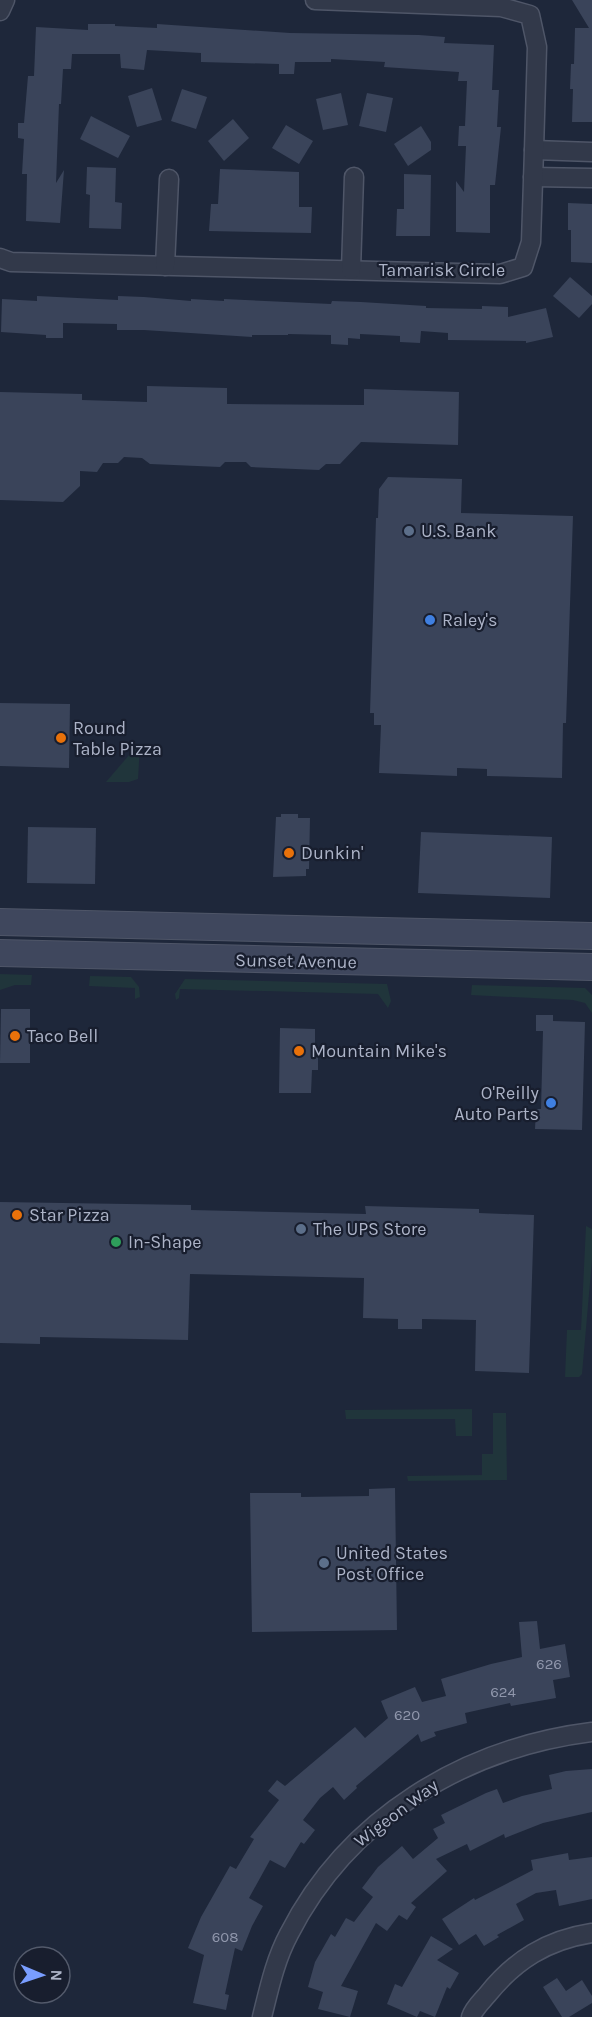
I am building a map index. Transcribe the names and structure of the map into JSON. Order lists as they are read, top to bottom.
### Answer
{
  "streets": {
    "main road": ["Sunset Avenue"],
    "street": ["Tamarisk Circle", "Wigeon Way"]
  },
  "places": [
    "U.S. Bank",
    "Raley's",
    "Round Table Pizza",
    "Dunkin'",
    "Taco Bell",
    "Mountain Mike's",
    "O'Reilly Auto Parts",
    "Star Pizza",
    "The UPS Store",
    "In-Shape",
    "United States Post Office"
  ],
  "house_numbers": [
    "626",
    "624",
    "620",
    "608"
  ],
  "north": "right"
}
